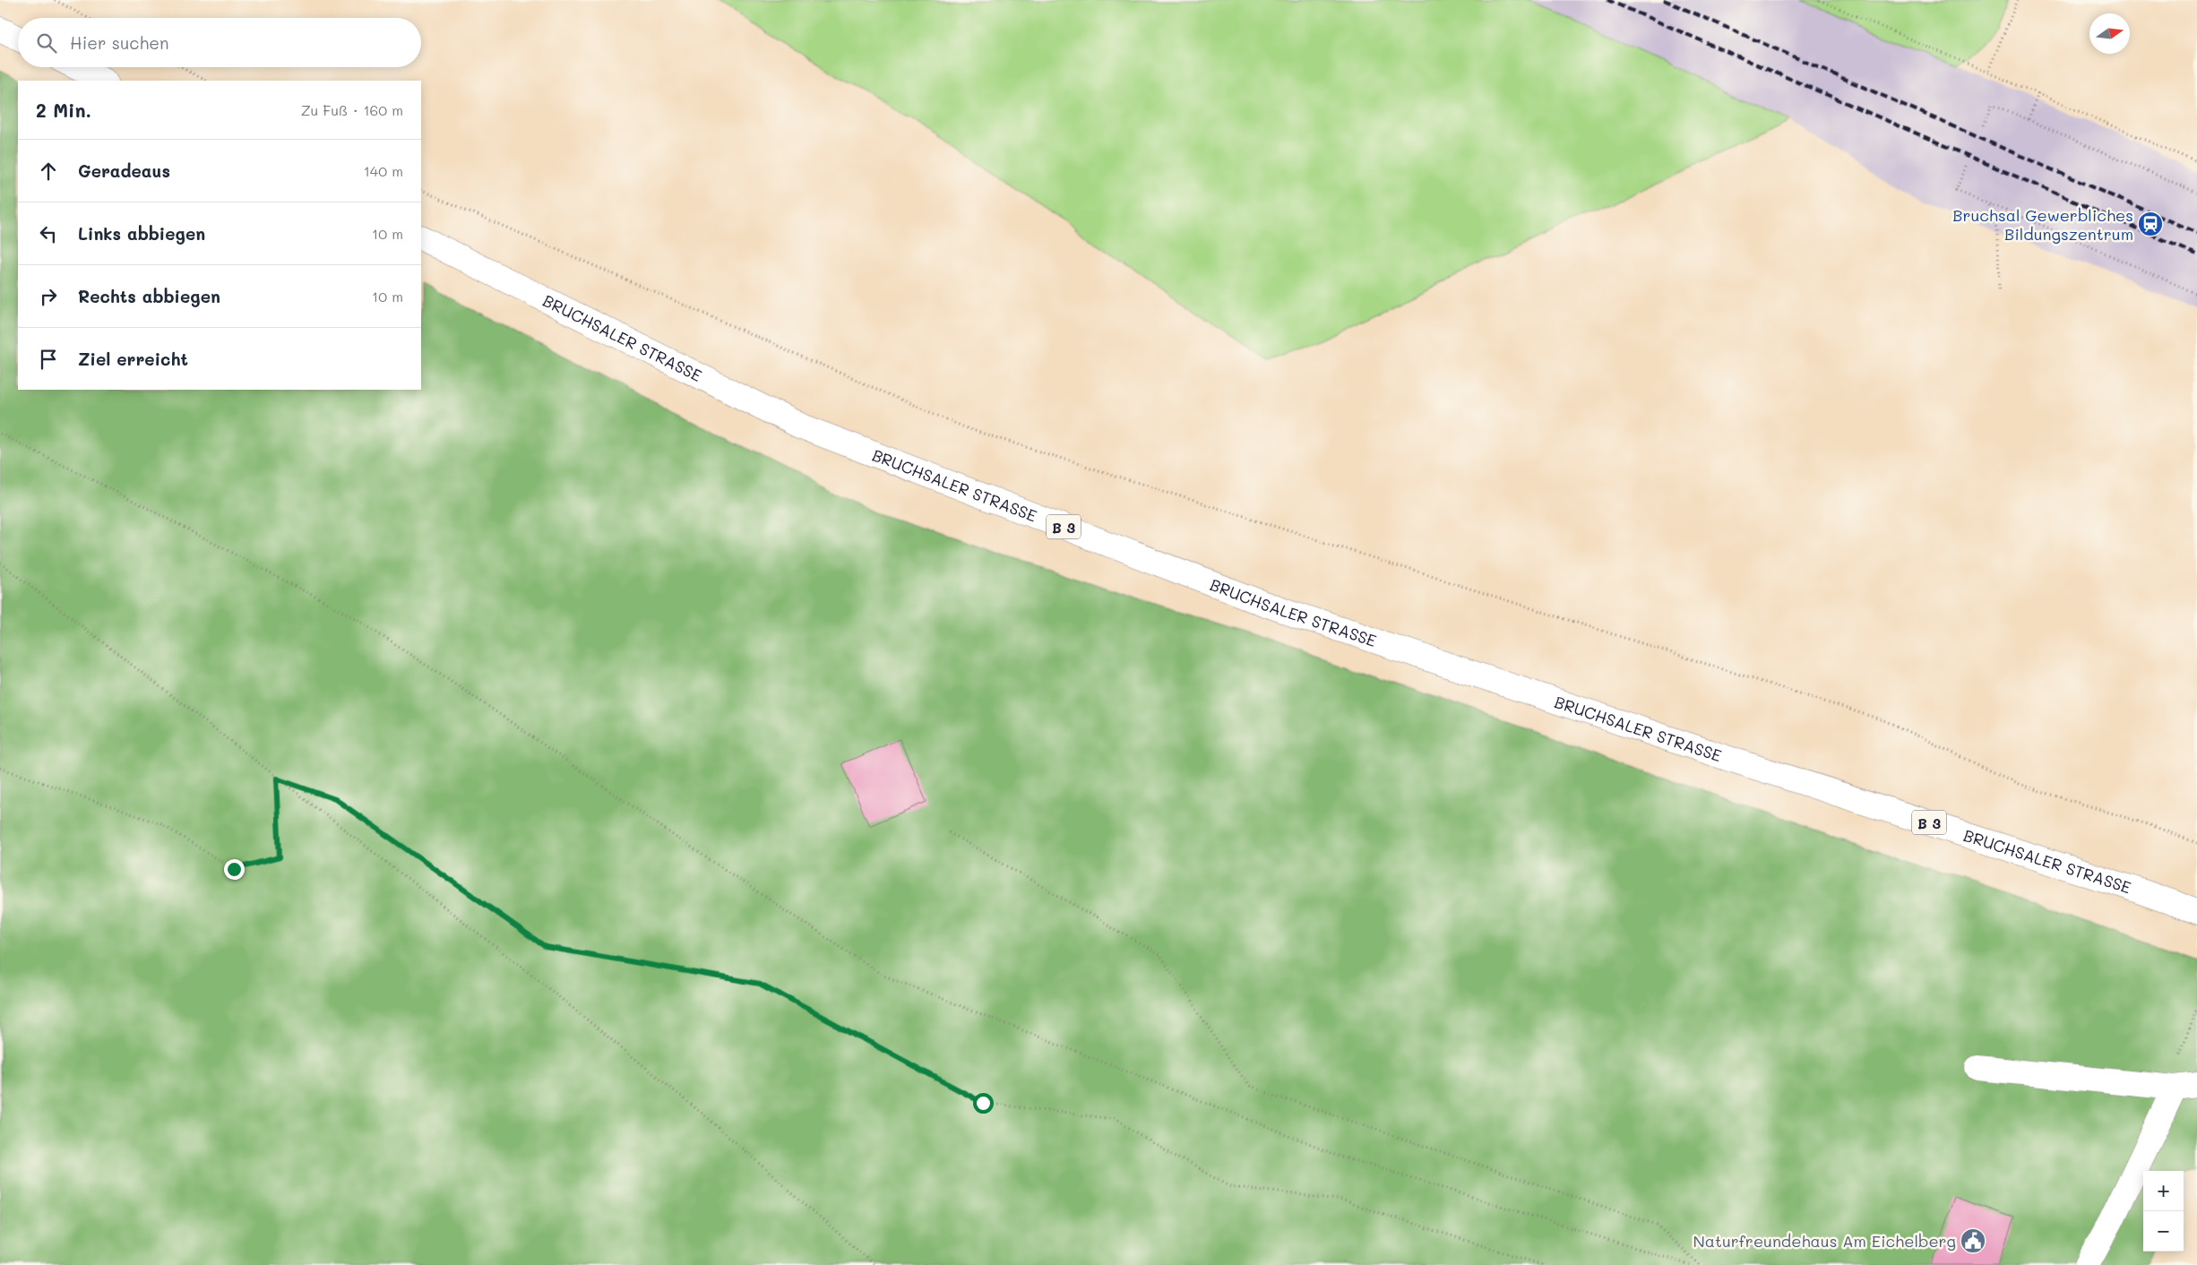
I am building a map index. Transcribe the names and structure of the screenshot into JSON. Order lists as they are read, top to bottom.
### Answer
{
  "streets": {
    "main road": ["BRUCHSALER STRASSE", "B 3"]
  },
  "places": {
    "station": ["Bruchsal Gewerbliches Bildungszentrum"],
    "public building": ["Naturfreundehaus Am Eichelberg"]
  },
  "north": "right",
  "page": {
    "search": "Hier suchen",
    "heading": ["2 Min.", "Zu Fuß · 160 m"],
    "list": [
      ["Geradeaus", "140 m"],
      ["Links abbiegen", "10 m"],
      ["Rechts abbiegen", "10 m"],
      "Ziel erreicht"
    ],
    "map_buttons": ["+", "−"]
  }
}
